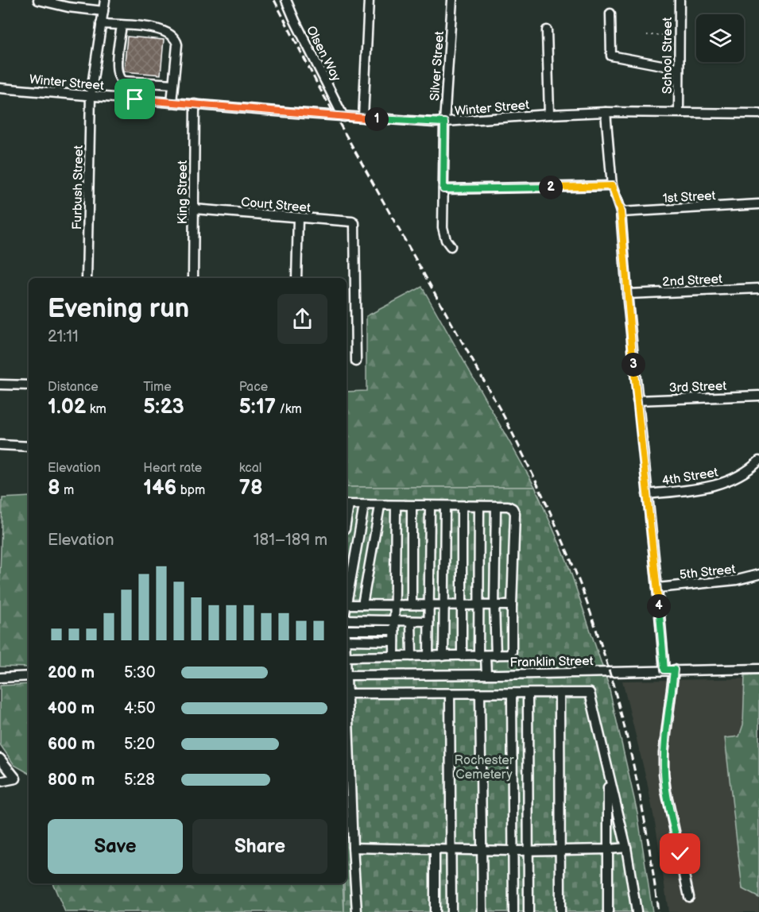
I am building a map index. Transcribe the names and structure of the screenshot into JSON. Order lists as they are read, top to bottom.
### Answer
{
  "streets": {
    "street": [
      "Olsen Way",
      "School Street",
      "Silver Street",
      "Winter Street",
      "Furbush Street",
      "King Street",
      "1st Street",
      "Court Street",
      "2nd Street",
      "3rd Street",
      "4th Street",
      "5th Street",
      "Franklin Street"
    ]
  },
  "crossings": [
    ["Olsen Way", "Winter Street"],
    ["School Street", "Winter Street"],
    ["Silver Street", "Winter Street"],
    ["Winter Street", "Furbush Street"],
    ["Winter Street", "King Street"],
    ["King Street", "Court Street"]
  ],
  "parks": ["Rochester Cemetery"],
  "page": {
    "pins": [
      "1",
      "2",
      "3",
      "4"
    ],
    "heading": ["Evening run", "21:11"],
    "stats": [
      ["Distance", "1.02 km"],
      ["Time", "5:23"],
      ["Pace", "5:17 /km"],
      ["Elevation", "8 m"],
      ["Heart rate", "146 bpm"],
      ["kcal", "78"]
    ],
    "chart": ["Elevation", "181–189 m"],
    "list": [
      {
        "name": "200 m",
        "note": "5:30"
      },
      {
        "name": "400 m",
        "note": "4:50"
      },
      {
        "name": "600 m",
        "note": "5:20"
      },
      {
        "name": "800 m",
        "note": "5:28"
      }
    ],
    "buttons": ["Save", "Share"]
  }
}
